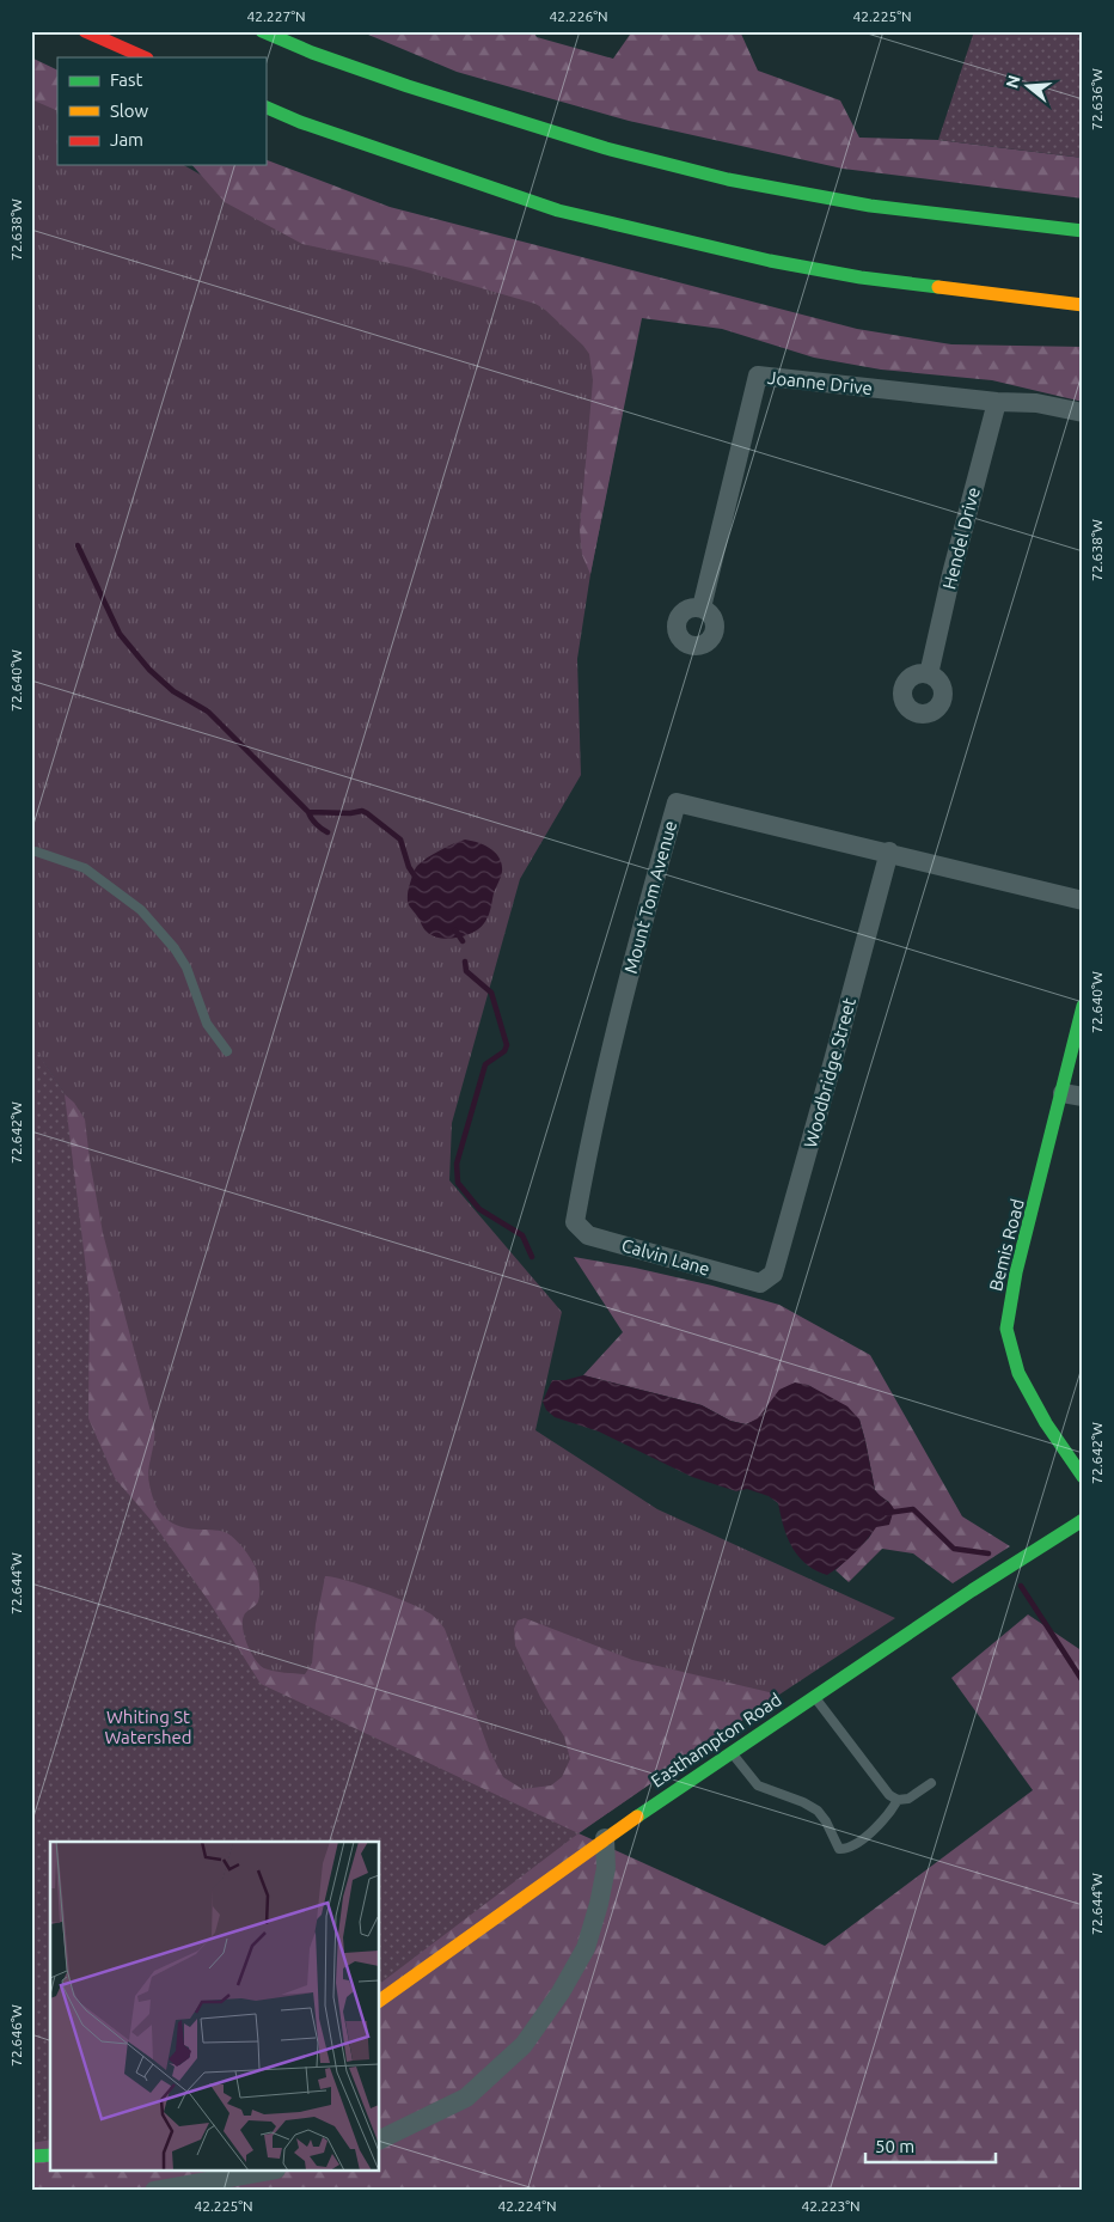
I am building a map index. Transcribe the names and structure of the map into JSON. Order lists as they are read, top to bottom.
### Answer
{
  "streets": {
    "main road": ["Bemis Road", "Easthampton Road"],
    "street": [
      "Joanne Drive",
      "Hendel Drive",
      "Mount Tom Avenue",
      "Woodbridge Street",
      "Calvin Lane"
    ]
  },
  "crossings": [
    ["Joanne Drive", "Hendel Drive"],
    ["Mount Tom Avenue", "Woodbridge Street"],
    ["Mount Tom Avenue", "Calvin Lane"],
    ["Woodbridge Street", "Calvin Lane"]
  ],
  "parks": ["Whiting St Watershed"],
  "legend": ["Fast", "Slow", "Jam"],
  "scale_bar": "50 m",
  "north": "left",
  "coordinates": [
    "42.227°N",
    "42.226°N",
    "42.225°N",
    "72.636°W",
    "72.638°W",
    "72.640°W",
    "72.642°W",
    "72.644°W",
    "72.646°W",
    "42.224°N",
    "42.223°N"
  ]
}
